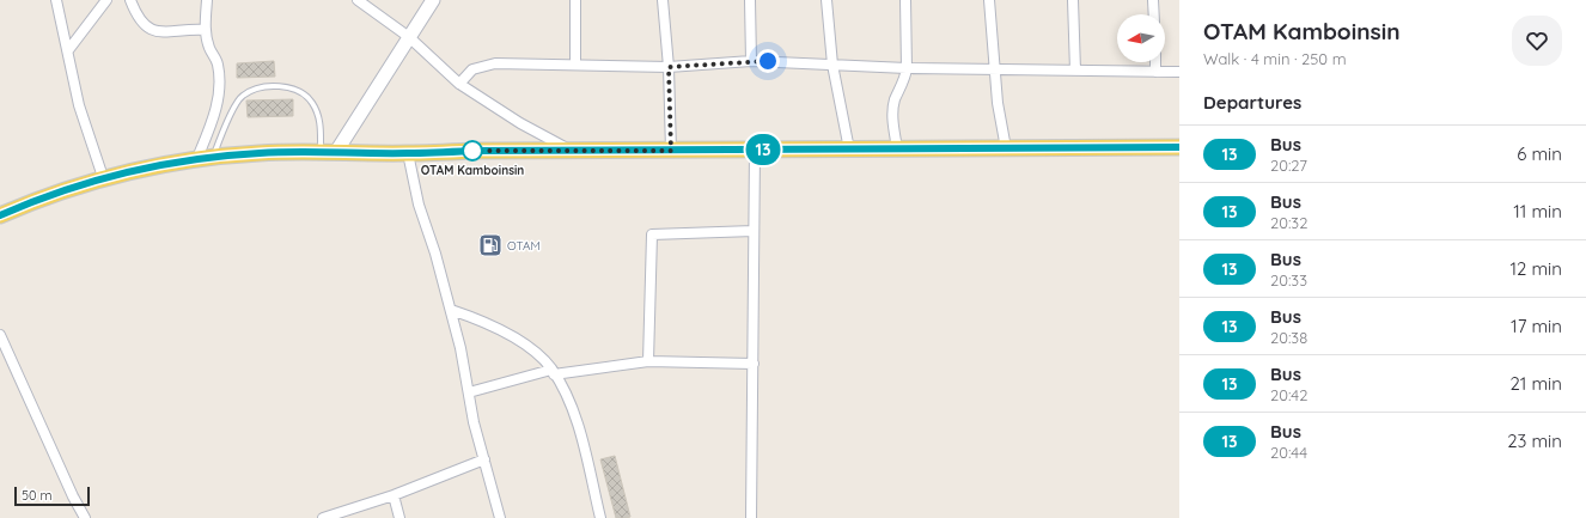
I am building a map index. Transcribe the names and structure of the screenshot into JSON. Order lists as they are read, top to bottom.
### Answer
{
  "places": {
    "other": ["OTAM Kamboinsin"],
    "fuel station": ["OTAM"]
  },
  "lines": ["bus line 13"],
  "scale_bar": "50 m",
  "north": "left",
  "page": {
    "on_map": "13",
    "heading": [
      ["OTAM Kamboinsin", "Walk · 4 min · 250 m"],
      "Departures"
    ],
    "list": [
      {
        "mark": "13",
        "name": "Bus",
        "note": "20:27",
        "value": "6 min"
      },
      {
        "mark": "13",
        "name": "Bus",
        "note": "20:32",
        "value": "11 min"
      },
      {
        "mark": "13",
        "name": "Bus",
        "note": "20:33",
        "value": "12 min"
      },
      {
        "mark": "13",
        "name": "Bus",
        "note": "20:38",
        "value": "17 min"
      },
      {
        "mark": "13",
        "name": "Bus",
        "note": "20:42",
        "value": "21 min"
      },
      {
        "mark": "13",
        "name": "Bus",
        "note": "20:44",
        "value": "23 min"
      }
    ],
    "scale": "50 m"
  }
}
